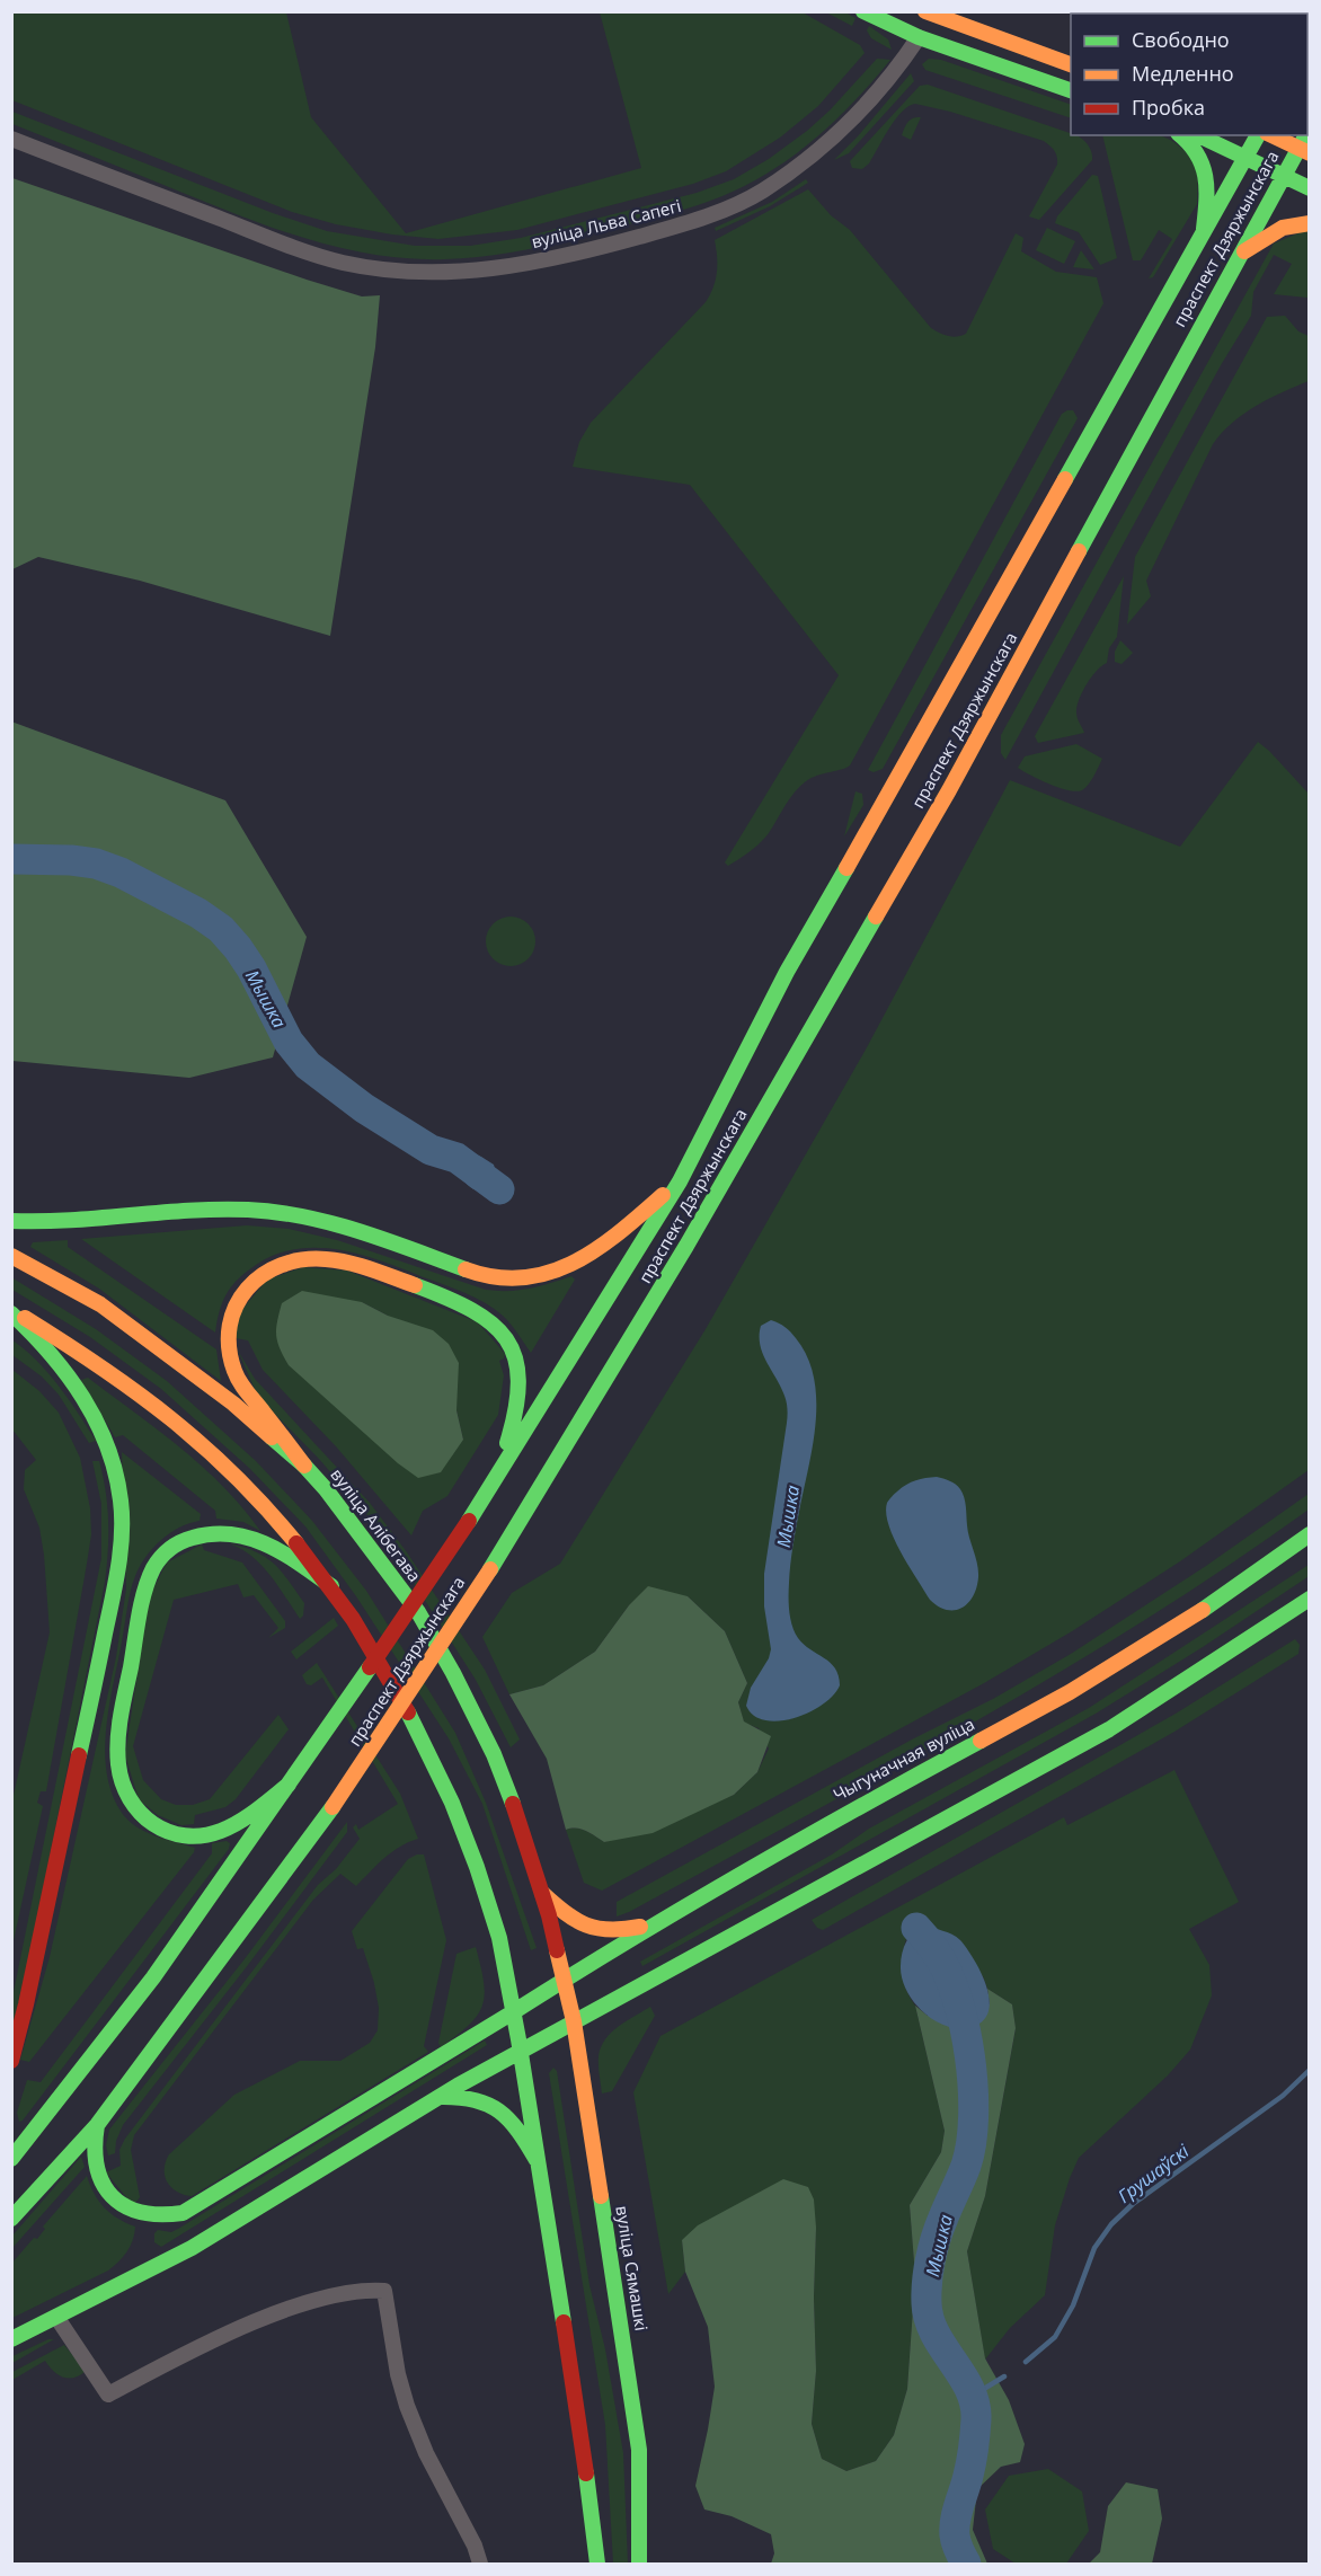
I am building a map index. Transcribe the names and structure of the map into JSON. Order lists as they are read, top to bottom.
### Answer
{
  "streets": {
    "main road": [
      "праспект Дзяржынскага",
      "вуліца Алібегава",
      "Чыгуначная вуліца",
      "вуліца Сямашкі"
    ],
    "street": ["вуліца Льва Сапегі"]
  },
  "crossings": [
    ["праспект Дзяржынскага", "Чыгуначная вуліца"],
    ["вуліца Алібегава", "Чыгуначная вуліца"],
    ["вуліца Алібегава", "вуліца Сямашкі"],
    ["Чыгуначная вуліца", "вуліца Сямашкі"]
  ],
  "water": ["Мышка", "Грушаўскі"],
  "legend": ["Свободно", "Медленно", "Пробка"]
}
